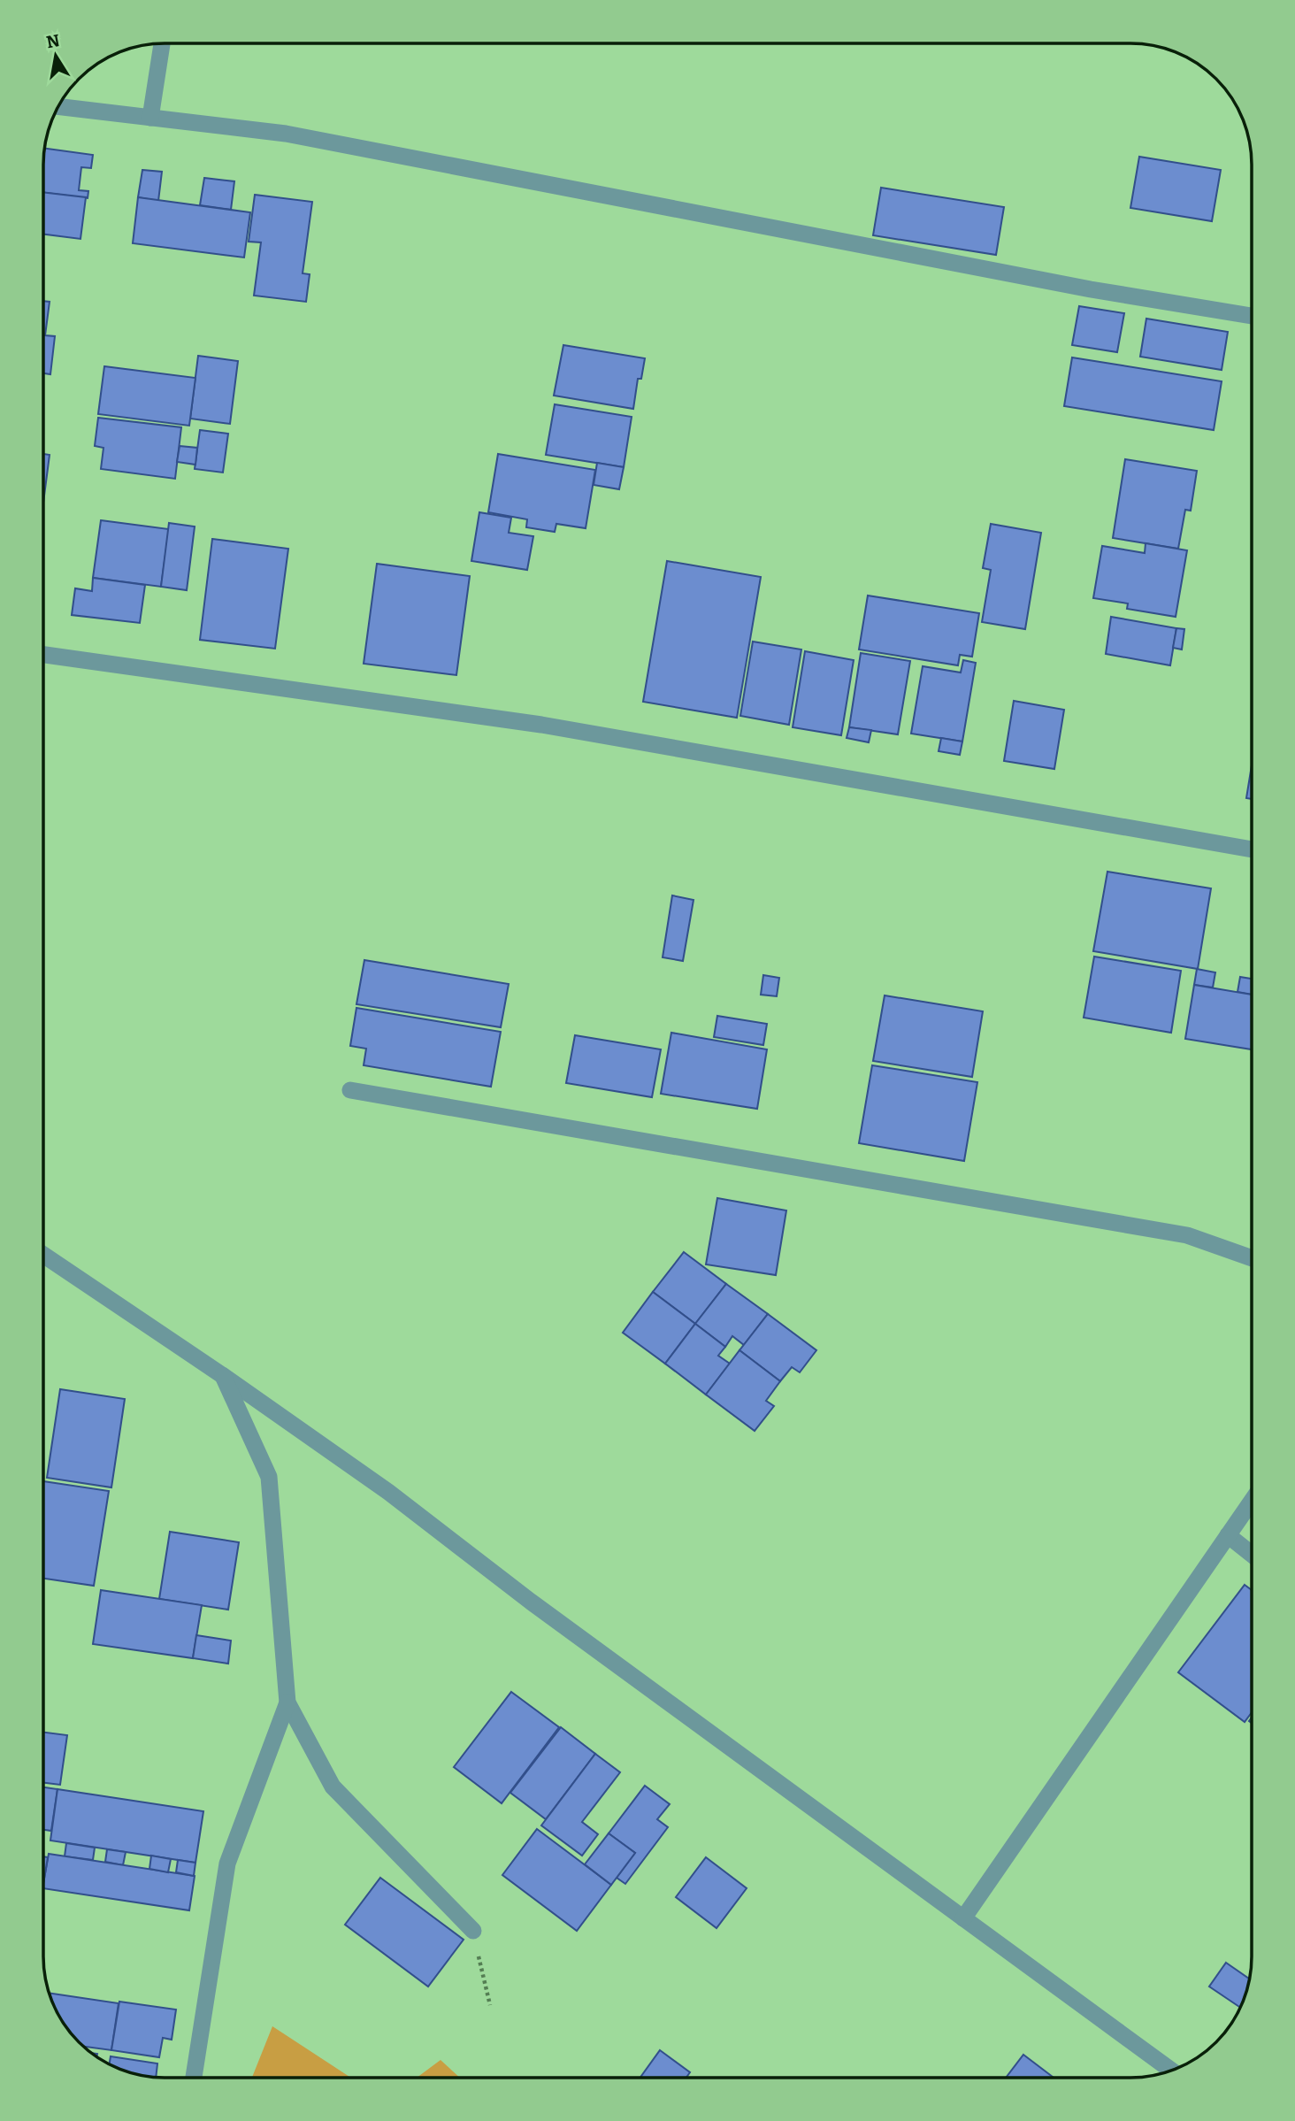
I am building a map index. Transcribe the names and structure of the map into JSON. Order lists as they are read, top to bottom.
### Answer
{
  "north": "top"
}
